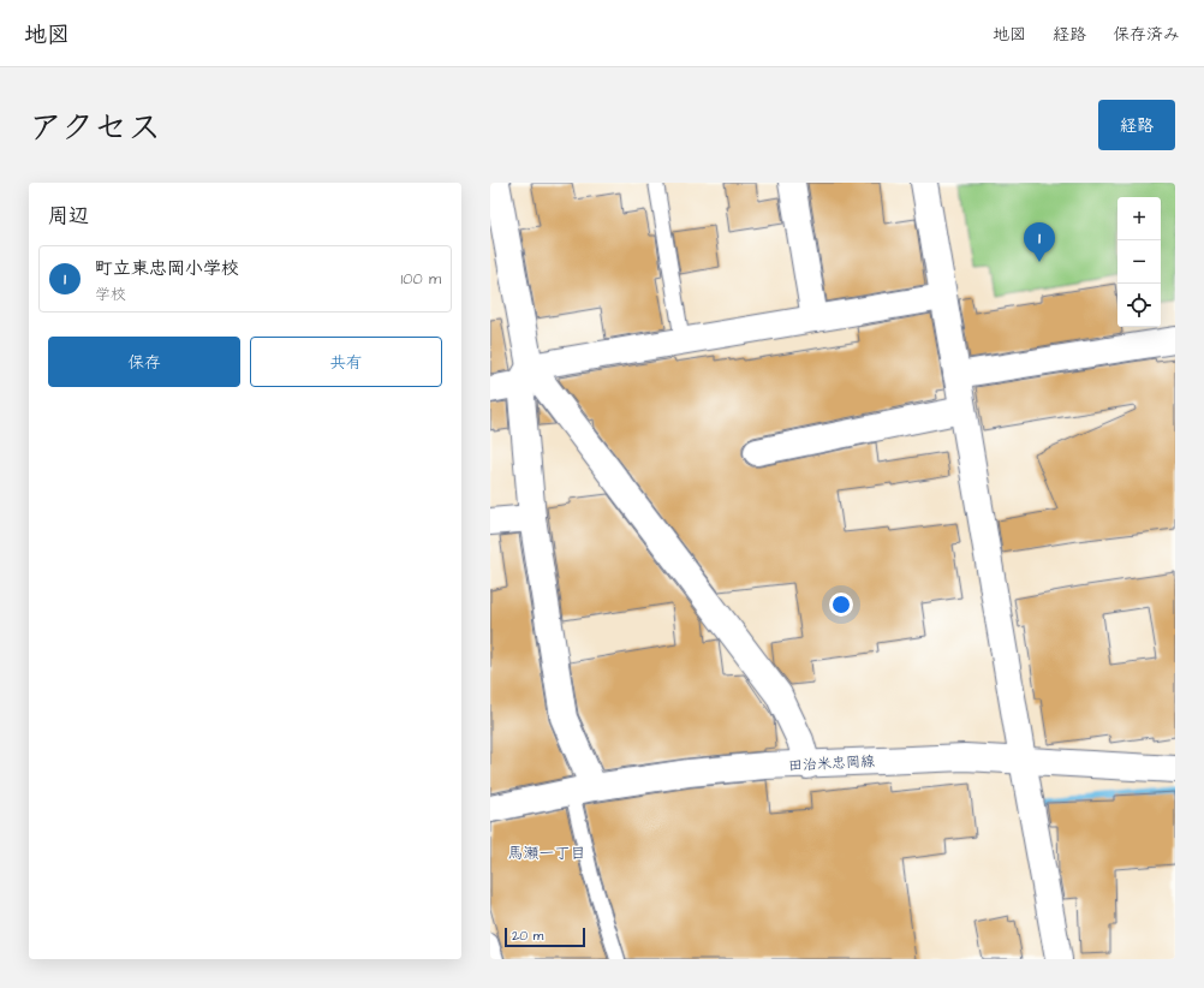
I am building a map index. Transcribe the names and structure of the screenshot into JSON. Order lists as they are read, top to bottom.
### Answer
{
  "streets": {
    "street": ["田治米忠岡線"]
  },
  "districts": ["馬瀬一丁目"],
  "scale_bar": "20 m",
  "page": {
    "header": "地図",
    "nav": ["地図", "経路", "保存済み"],
    "title": "アクセス",
    "buttons": [
      "経路",
      ["保存", "共有"]
    ],
    "heading": "周辺",
    "map_buttons": ["+", "−"],
    "pins": "1",
    "list": [
      {
        "mark": "1",
        "name": "町立東忠岡小学校",
        "note": "学校",
        "value": "100 m"
      }
    ],
    "scale": "20 m"
  }
}
